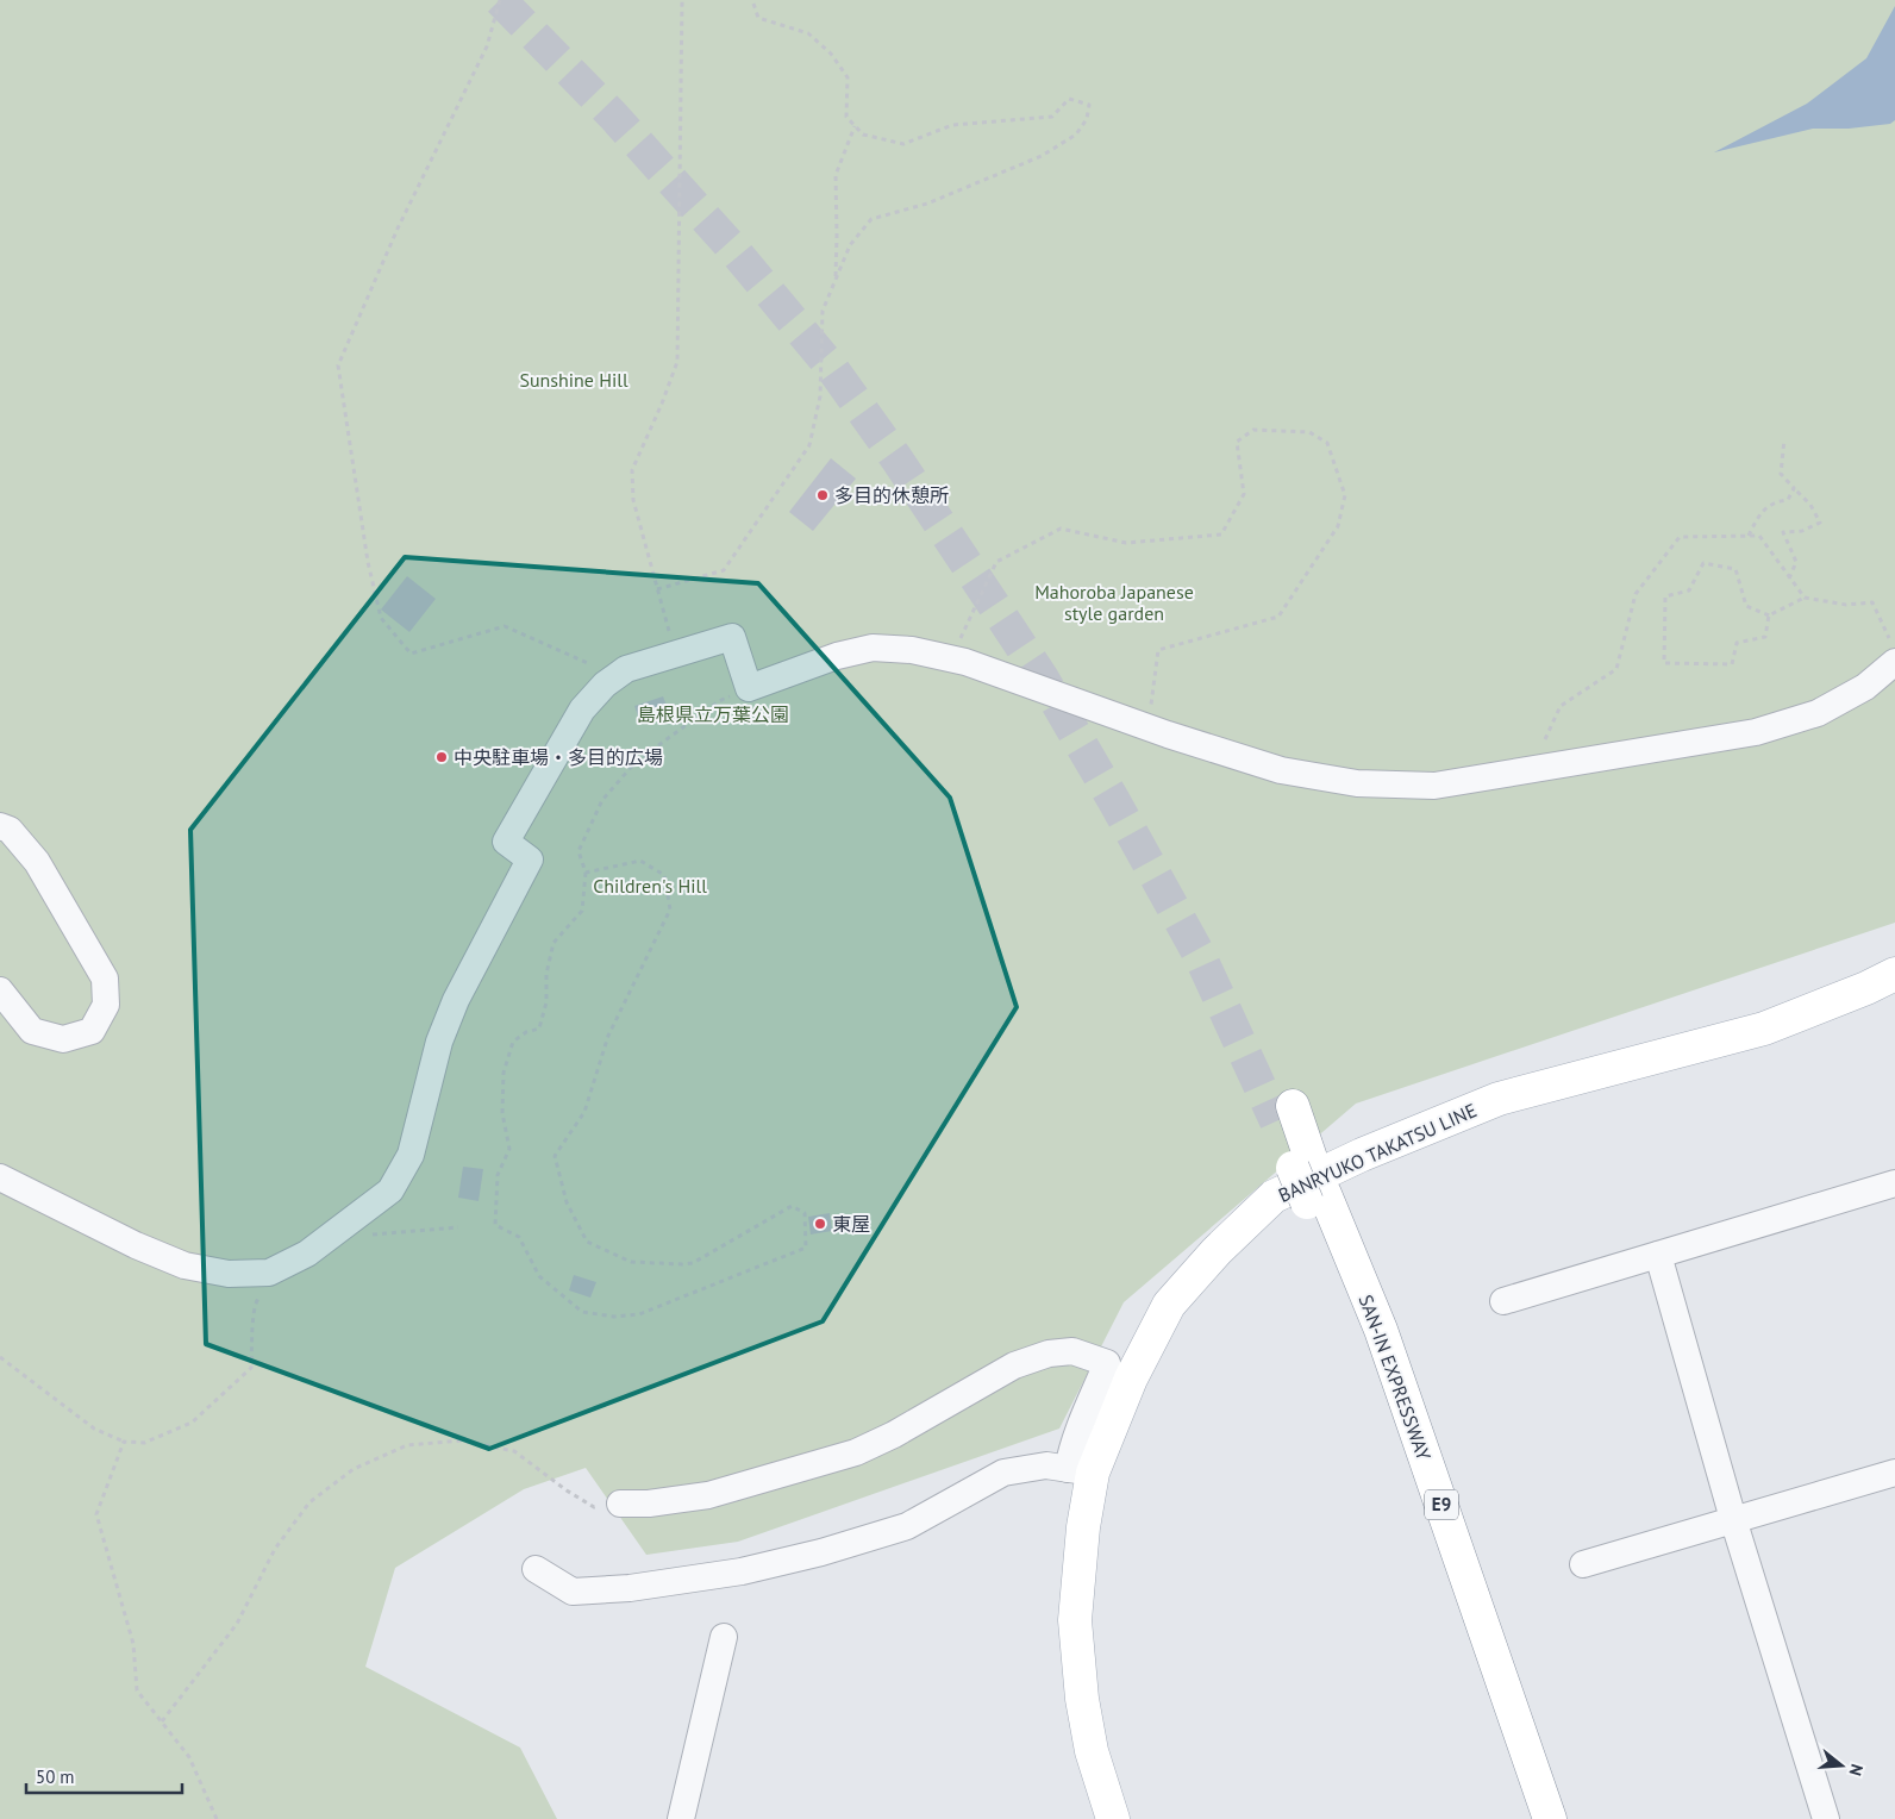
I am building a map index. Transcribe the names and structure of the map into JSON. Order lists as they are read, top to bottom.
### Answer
{
  "streets": {
    "main road": ["BANRYUKO TAKATSU LINE", "SAN-IN EXPRESSWAY", "E9"]
  },
  "parks": [
    "Sunshine Hill",
    "Mahoroba Japanese style garden",
    "島根県立万葉公園",
    "Children's Hill"
  ],
  "places": ["多目的休憩所", "中央駐車場・多目的広場", "東屋"],
  "scale_bar": "50 m",
  "north": "right"
}
